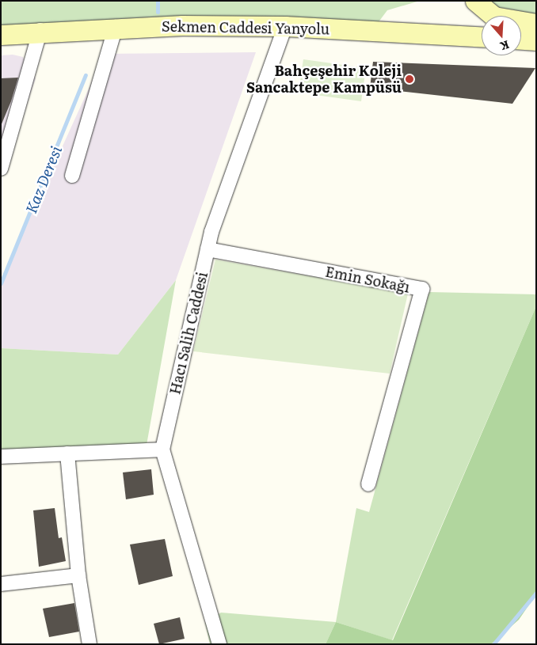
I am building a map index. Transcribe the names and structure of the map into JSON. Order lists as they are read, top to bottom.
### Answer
{
  "streets": {
    "main road": ["Sekmen Caddesi Yanyolu"],
    "street": ["Emin Sokağı", "Hacı Salih Caddesi"]
  },
  "crossings": [
    ["Sekmen Caddesi Yanyolu", "Hacı Salih Caddesi"],
    ["Emin Sokağı", "Hacı Salih Caddesi"]
  ],
  "water": ["Kaz Deresi"],
  "places": ["Bahçeşehir Koleji Sancaktepe Kampüsü"],
  "north": "bottom"
}
